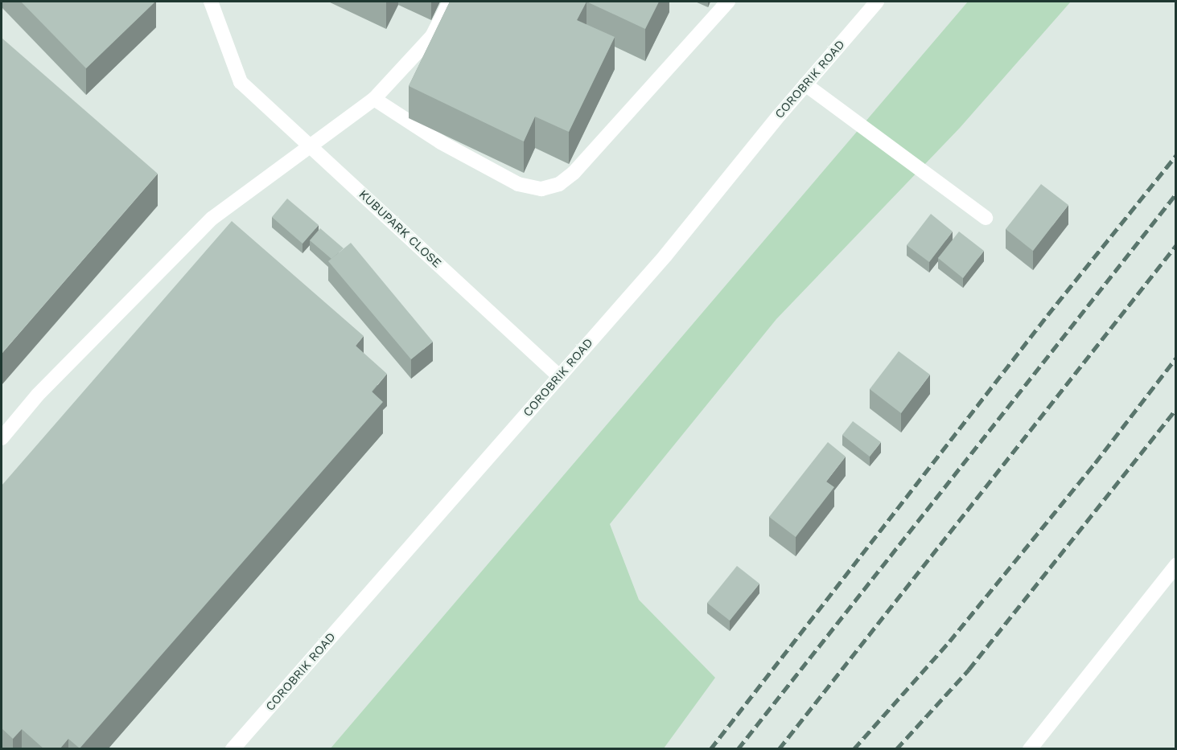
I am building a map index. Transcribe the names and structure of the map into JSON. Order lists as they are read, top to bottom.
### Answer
{
  "streets": {
    "street": ["COROBRIK ROAD", "KUBUPARK CLOSE"]
  },
  "crossings": [
    ["COROBRIK ROAD", "KUBUPARK CLOSE"]
  ]
}
